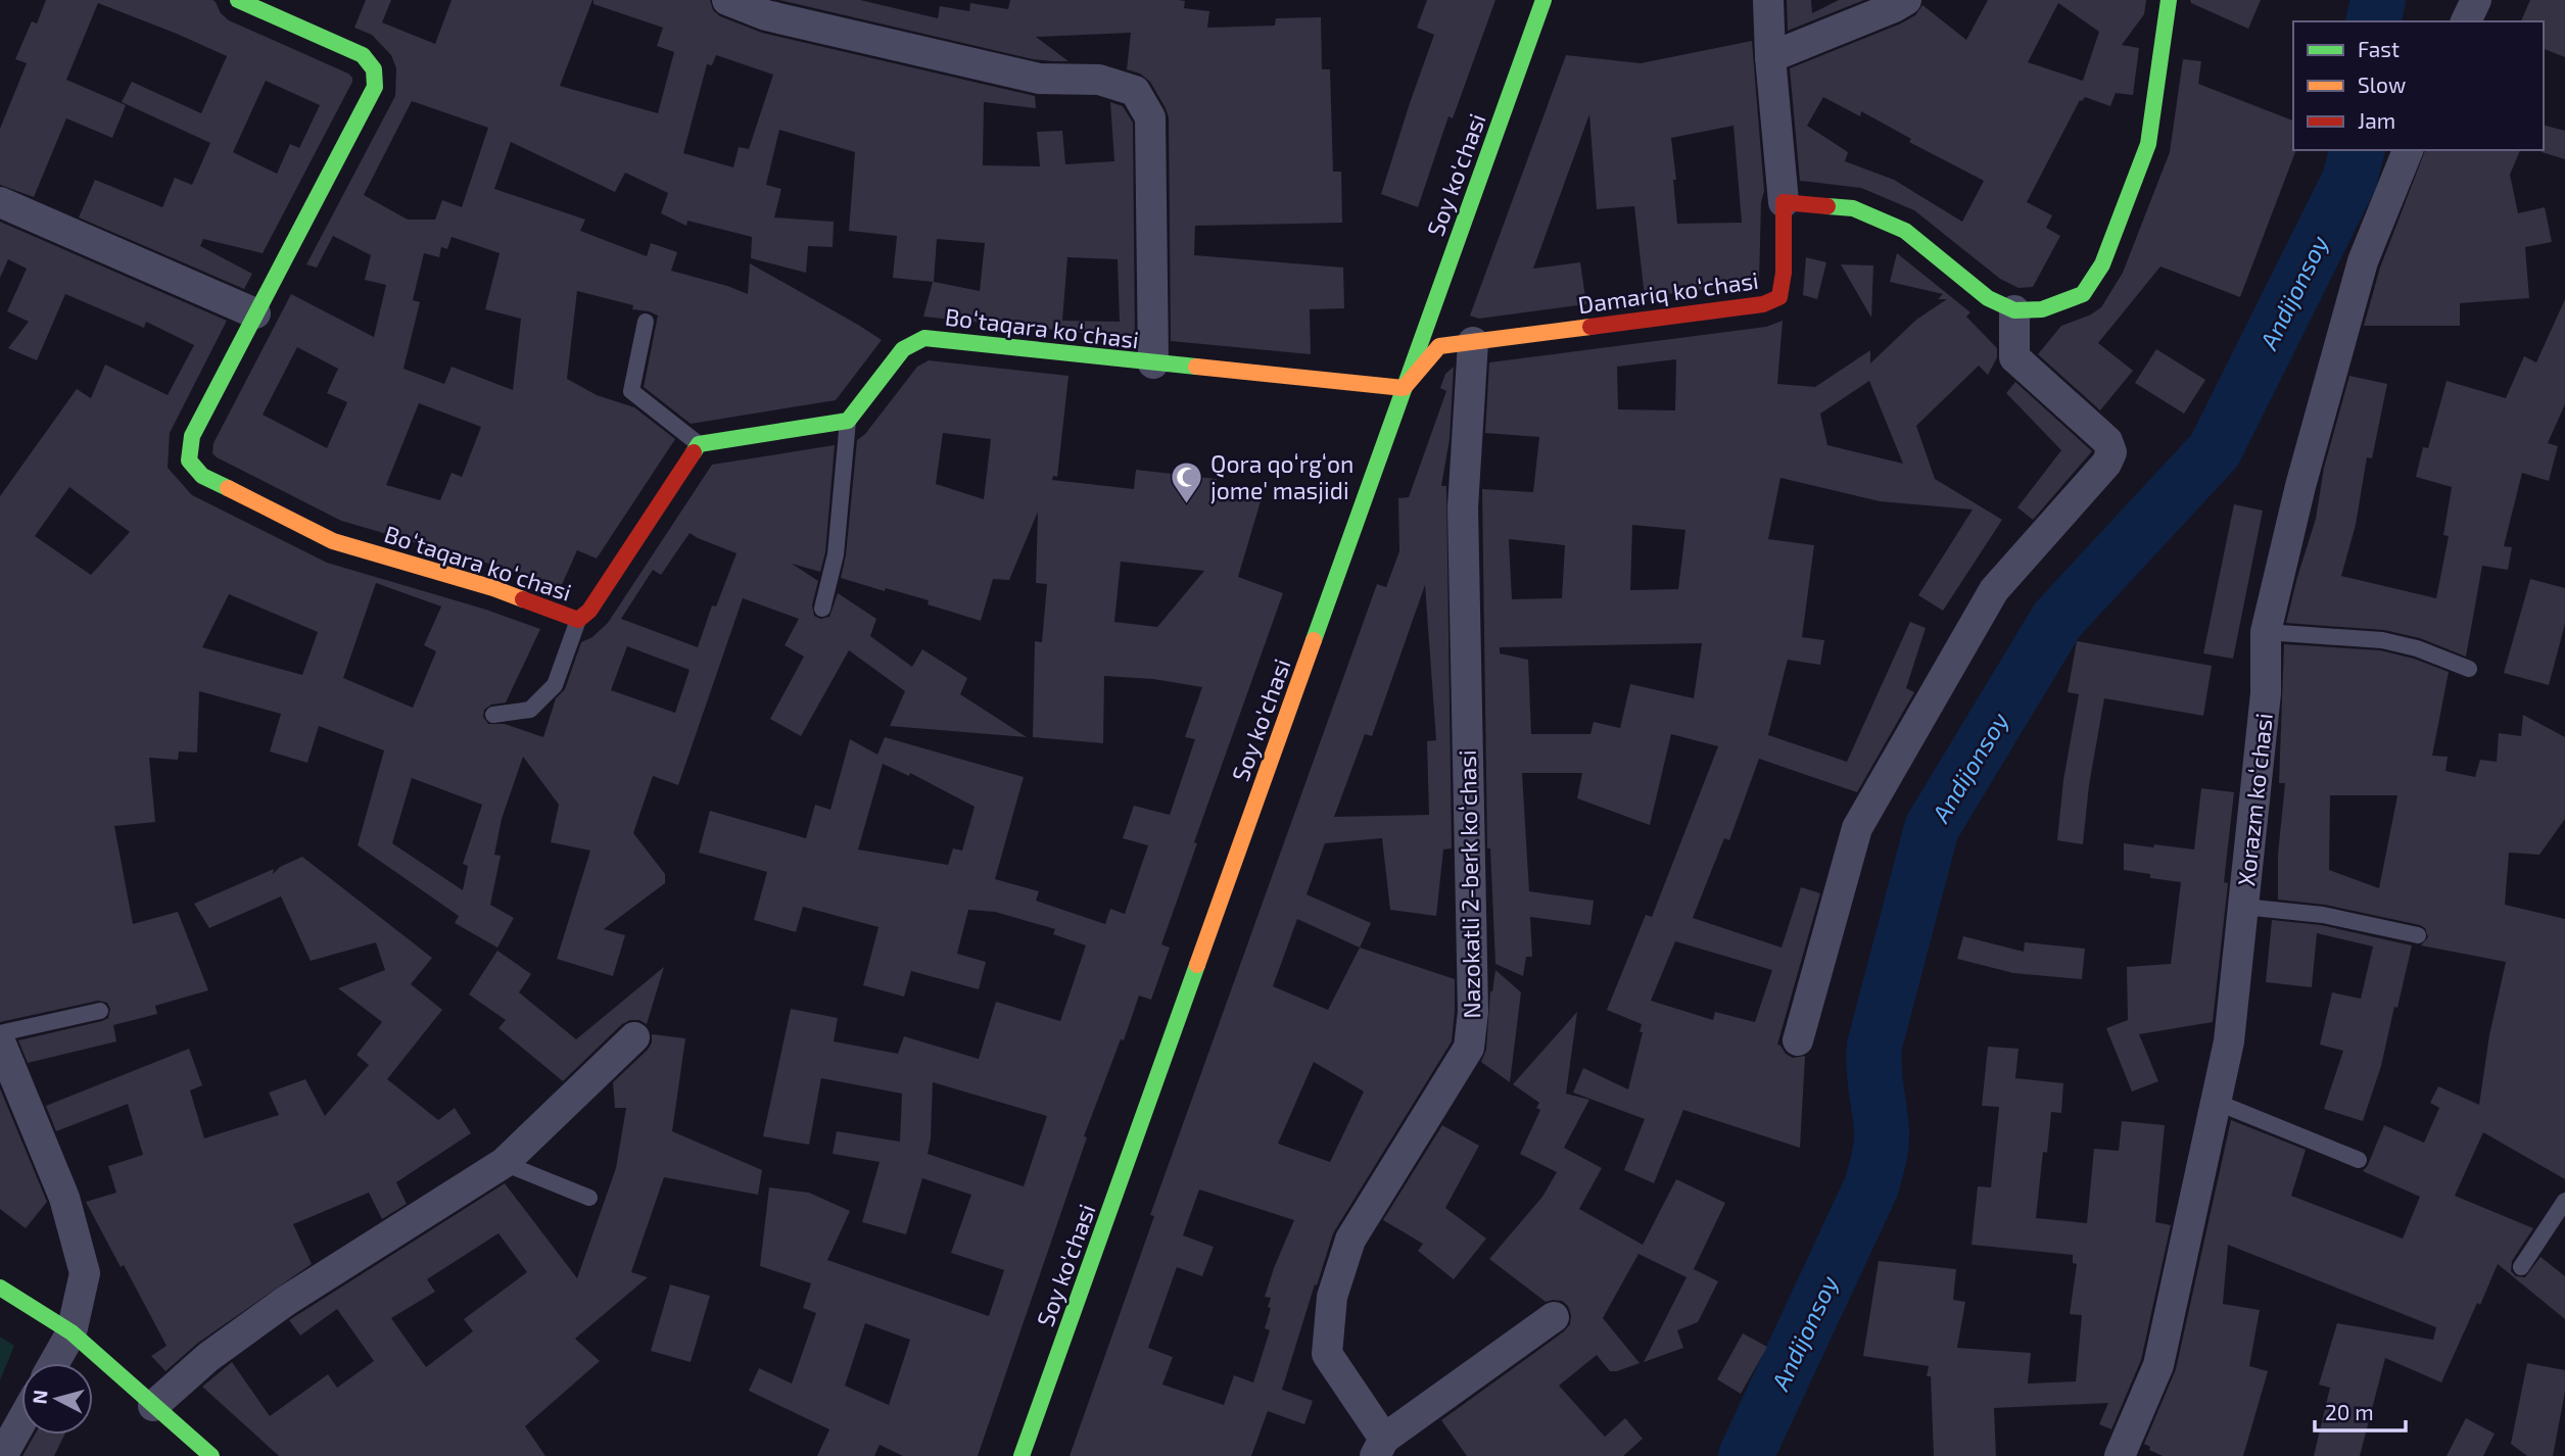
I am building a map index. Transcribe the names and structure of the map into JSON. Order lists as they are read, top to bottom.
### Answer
{
  "streets": {
    "street": [
      "Soy ko'chasi",
      "Damariq koʻchasi",
      "Boʻtaqara koʻchasi",
      "Xorazm koʻchasi",
      "Nazokatli 2-berk koʻchasi"
    ]
  },
  "crossings": [
    ["Soy ko'chasi", "Damariq koʻchasi"],
    ["Soy ko'chasi", "Boʻtaqara koʻchasi"],
    ["Damariq koʻchasi", "Boʻtaqara koʻchasi"],
    ["Damariq koʻchasi", "Nazokatli 2-berk koʻchasi"]
  ],
  "water": ["Andijonsoy"],
  "places": {
    "mosque": ["Qora qoʻrgʻon jome' masjidi"]
  },
  "legend": ["Fast", "Slow", "Jam"],
  "scale_bar": "20 m",
  "north": "left"
}
